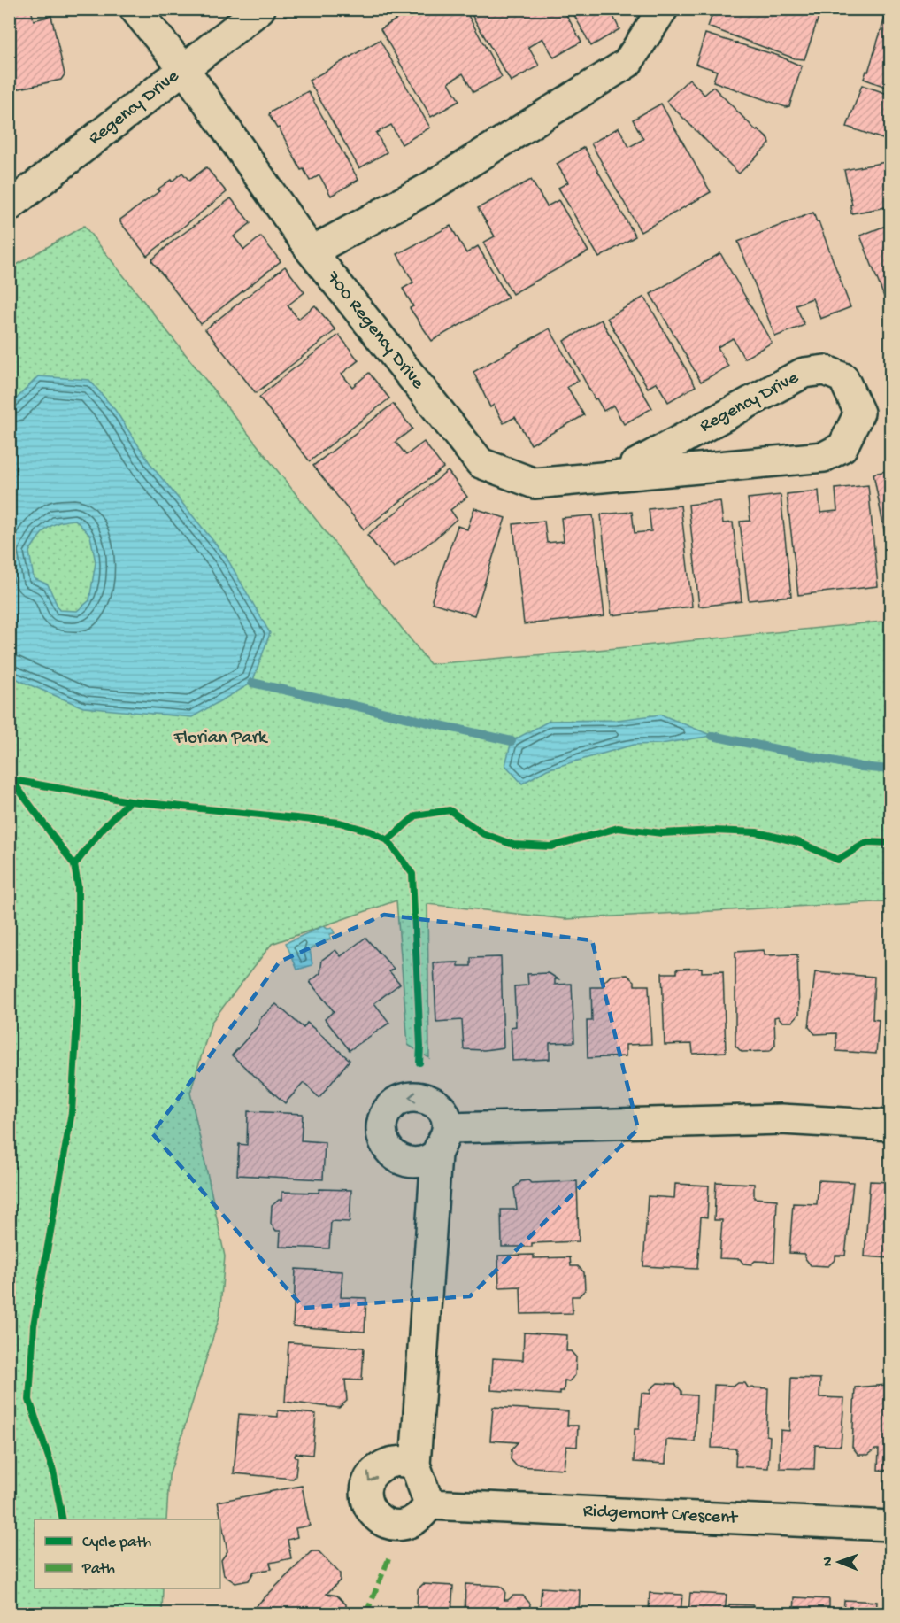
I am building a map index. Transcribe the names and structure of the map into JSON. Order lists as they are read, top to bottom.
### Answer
{
  "streets": {
    "street": ["Regency Drive", "700 Regency Drive", "Ridgemont Crescent"]
  },
  "crossings": [
    ["Regency Drive", "700 Regency Drive"]
  ],
  "parks": ["Florian Park"],
  "legend": ["Cycle path", "Path"],
  "north": "left"
}
